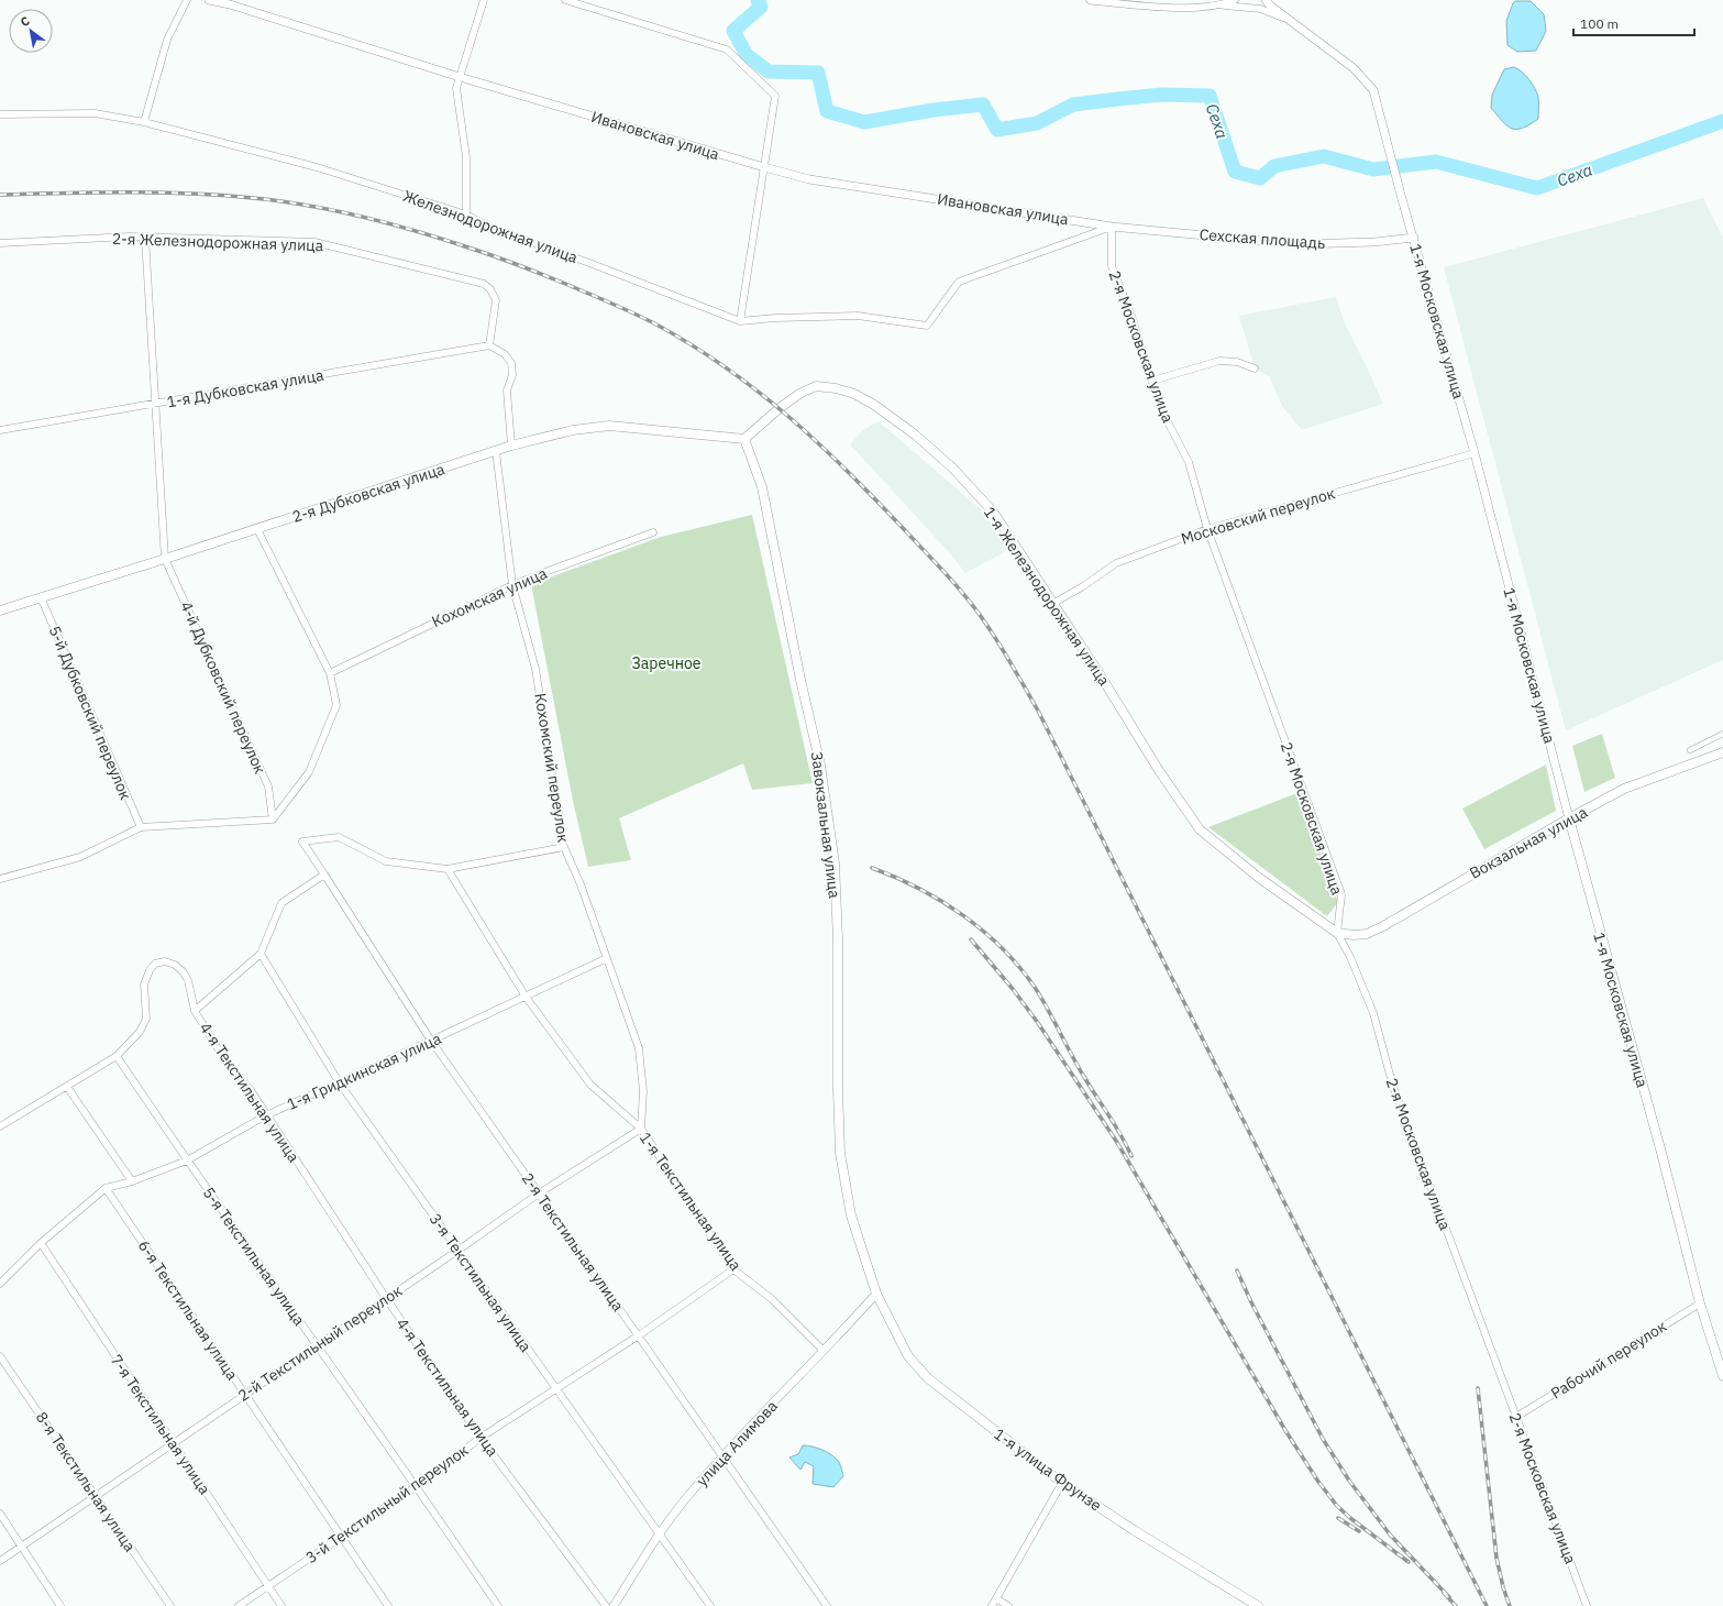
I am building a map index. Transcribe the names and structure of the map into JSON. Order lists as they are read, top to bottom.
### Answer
{
  "streets": {
    "main road": [
      "1-я Московская улица",
      "2-я Дубковская улица",
      "1-я Железнодорожная улица",
      "Завокзальная улица",
      "Вокзальная улица",
      "1-я улица Фрунзе"
    ],
    "street": [
      "Ивановская улица",
      "Железнодорожная улица",
      "Сехская площадь",
      "2-я Железнодорожная улица",
      "2-я Московская улица",
      "1-я Дубковская улица",
      "Московский переулок",
      "Кохомская улица",
      "4-й Дубковский переулок",
      "5-й Дубковский переулок",
      "Кохомский переулок",
      "1-я Гридкинская улица",
      "4-я Текстильная улица",
      "1-я Текстильная улица",
      "2-я Текстильная улица",
      "5-я Текстильная улица",
      "3-я Текстильная улица",
      "6-я Текстильная улица",
      "2-й Текстильный переулок",
      "Рабочий переулок",
      "7-я Текстильная улица",
      "улица Алимова",
      "8-я Текстильная улица",
      "3-й Текстильный переулок"
    ]
  },
  "crossings": [
    ["Ивановская улица", "Железнодорожная улица"],
    ["Ивановская улица", "Сехская площадь"],
    ["Ивановская улица", "2-я Московская улица"],
    ["Железнодорожная улица", "Сехская площадь"],
    ["Железнодорожная улица", "2-я Московская улица"],
    ["Сехская площадь", "1-я Московская улица"],
    ["Сехская площадь", "2-я Московская улица"],
    ["2-я Железнодорожная улица", "1-я Дубковская улица"],
    ["1-я Московская улица", "Московский переулок"],
    ["1-я Московская улица", "Вокзальная улица"],
    ["1-я Московская улица", "Рабочий переулок"],
    ["2-я Московская улица", "Московский переулок"],
    ["2-я Московская улица", "1-я Железнодорожная улица"],
    ["2-я Московская улица", "Вокзальная улица"],
    ["2-я Московская улица", "Рабочий переулок"],
    ["2-я Дубковская улица", "1-я Железнодорожная улица"],
    ["2-я Дубковская улица", "4-й Дубковский переулок"],
    ["2-я Дубковская улица", "5-й Дубковский переулок"],
    ["2-я Дубковская улица", "Кохомский переулок"],
    ["2-я Дубковская улица", "Завокзальная улица"],
    ["Московский переулок", "1-я Железнодорожная улица"],
    ["1-я Железнодорожная улица", "Завокзальная улица"],
    ["1-я Железнодорожная улица", "Вокзальная улица"],
    ["Кохомская улица", "Кохомский переулок"],
    ["Кохомский переулок", "1-я Гридкинская улица"],
    ["Кохомский переулок", "1-я Текстильная улица"],
    ["Кохомский переулок", "2-й Текстильный переулок"],
    ["Завокзальная улица", "улица Алимова"],
    ["Завокзальная улица", "1-я улица Фрунзе"],
    ["1-я Гридкинская улица", "4-я Текстильная улица"],
    ["1-я Гридкинская улица", "1-я Текстильная улица"],
    ["1-я Гридкинская улица", "2-я Текстильная улица"],
    ["1-я Гридкинская улица", "5-я Текстильная улица"],
    ["1-я Гридкинская улица", "3-я Текстильная улица"],
    ["1-я Гридкинская улица", "6-я Текстильная улица"],
    ["1-я Гридкинская улица", "7-я Текстильная улица"],
    ["4-я Текстильная улица", "5-я Текстильная улица"],
    ["4-я Текстильная улица", "2-й Текстильный переулок"],
    ["4-я Текстильная улица", "3-й Текстильный переулок"],
    ["1-я Текстильная улица", "2-я Текстильная улица"],
    ["1-я Текстильная улица", "2-й Текстильный переулок"],
    ["1-я Текстильная улица", "улица Алимова"],
    ["1-я Текстильная улица", "3-й Текстильный переулок"],
    ["2-я Текстильная улица", "2-й Текстильный переулок"],
    ["2-я Текстильная улица", "улица Алимова"],
    ["2-я Текстильная улица", "3-й Текстильный переулок"],
    ["5-я Текстильная улица", "2-й Текстильный переулок"],
    ["5-я Текстильная улица", "3-й Текстильный переулок"],
    ["3-я Текстильная улица", "2-й Текстильный переулок"],
    ["3-я Текстильная улица", "улица Алимова"],
    ["3-я Текстильная улица", "3-й Текстильный переулок"],
    ["6-я Текстильная улица", "2-й Текстильный переулок"],
    ["6-я Текстильная улица", "3-й Текстильный переулок"],
    ["2-й Текстильный переулок", "7-я Текстильная улица"],
    ["2-й Текстильный переулок", "8-я Текстильная улица"],
    ["7-я Текстильная улица", "3-й Текстильный переулок"],
    ["улица Алимова", "1-я улица Фрунзе"]
  ],
  "water": ["Сеха"],
  "parks": ["Заречное"],
  "scale_bar": "100 m",
  "north": "top left"
}
